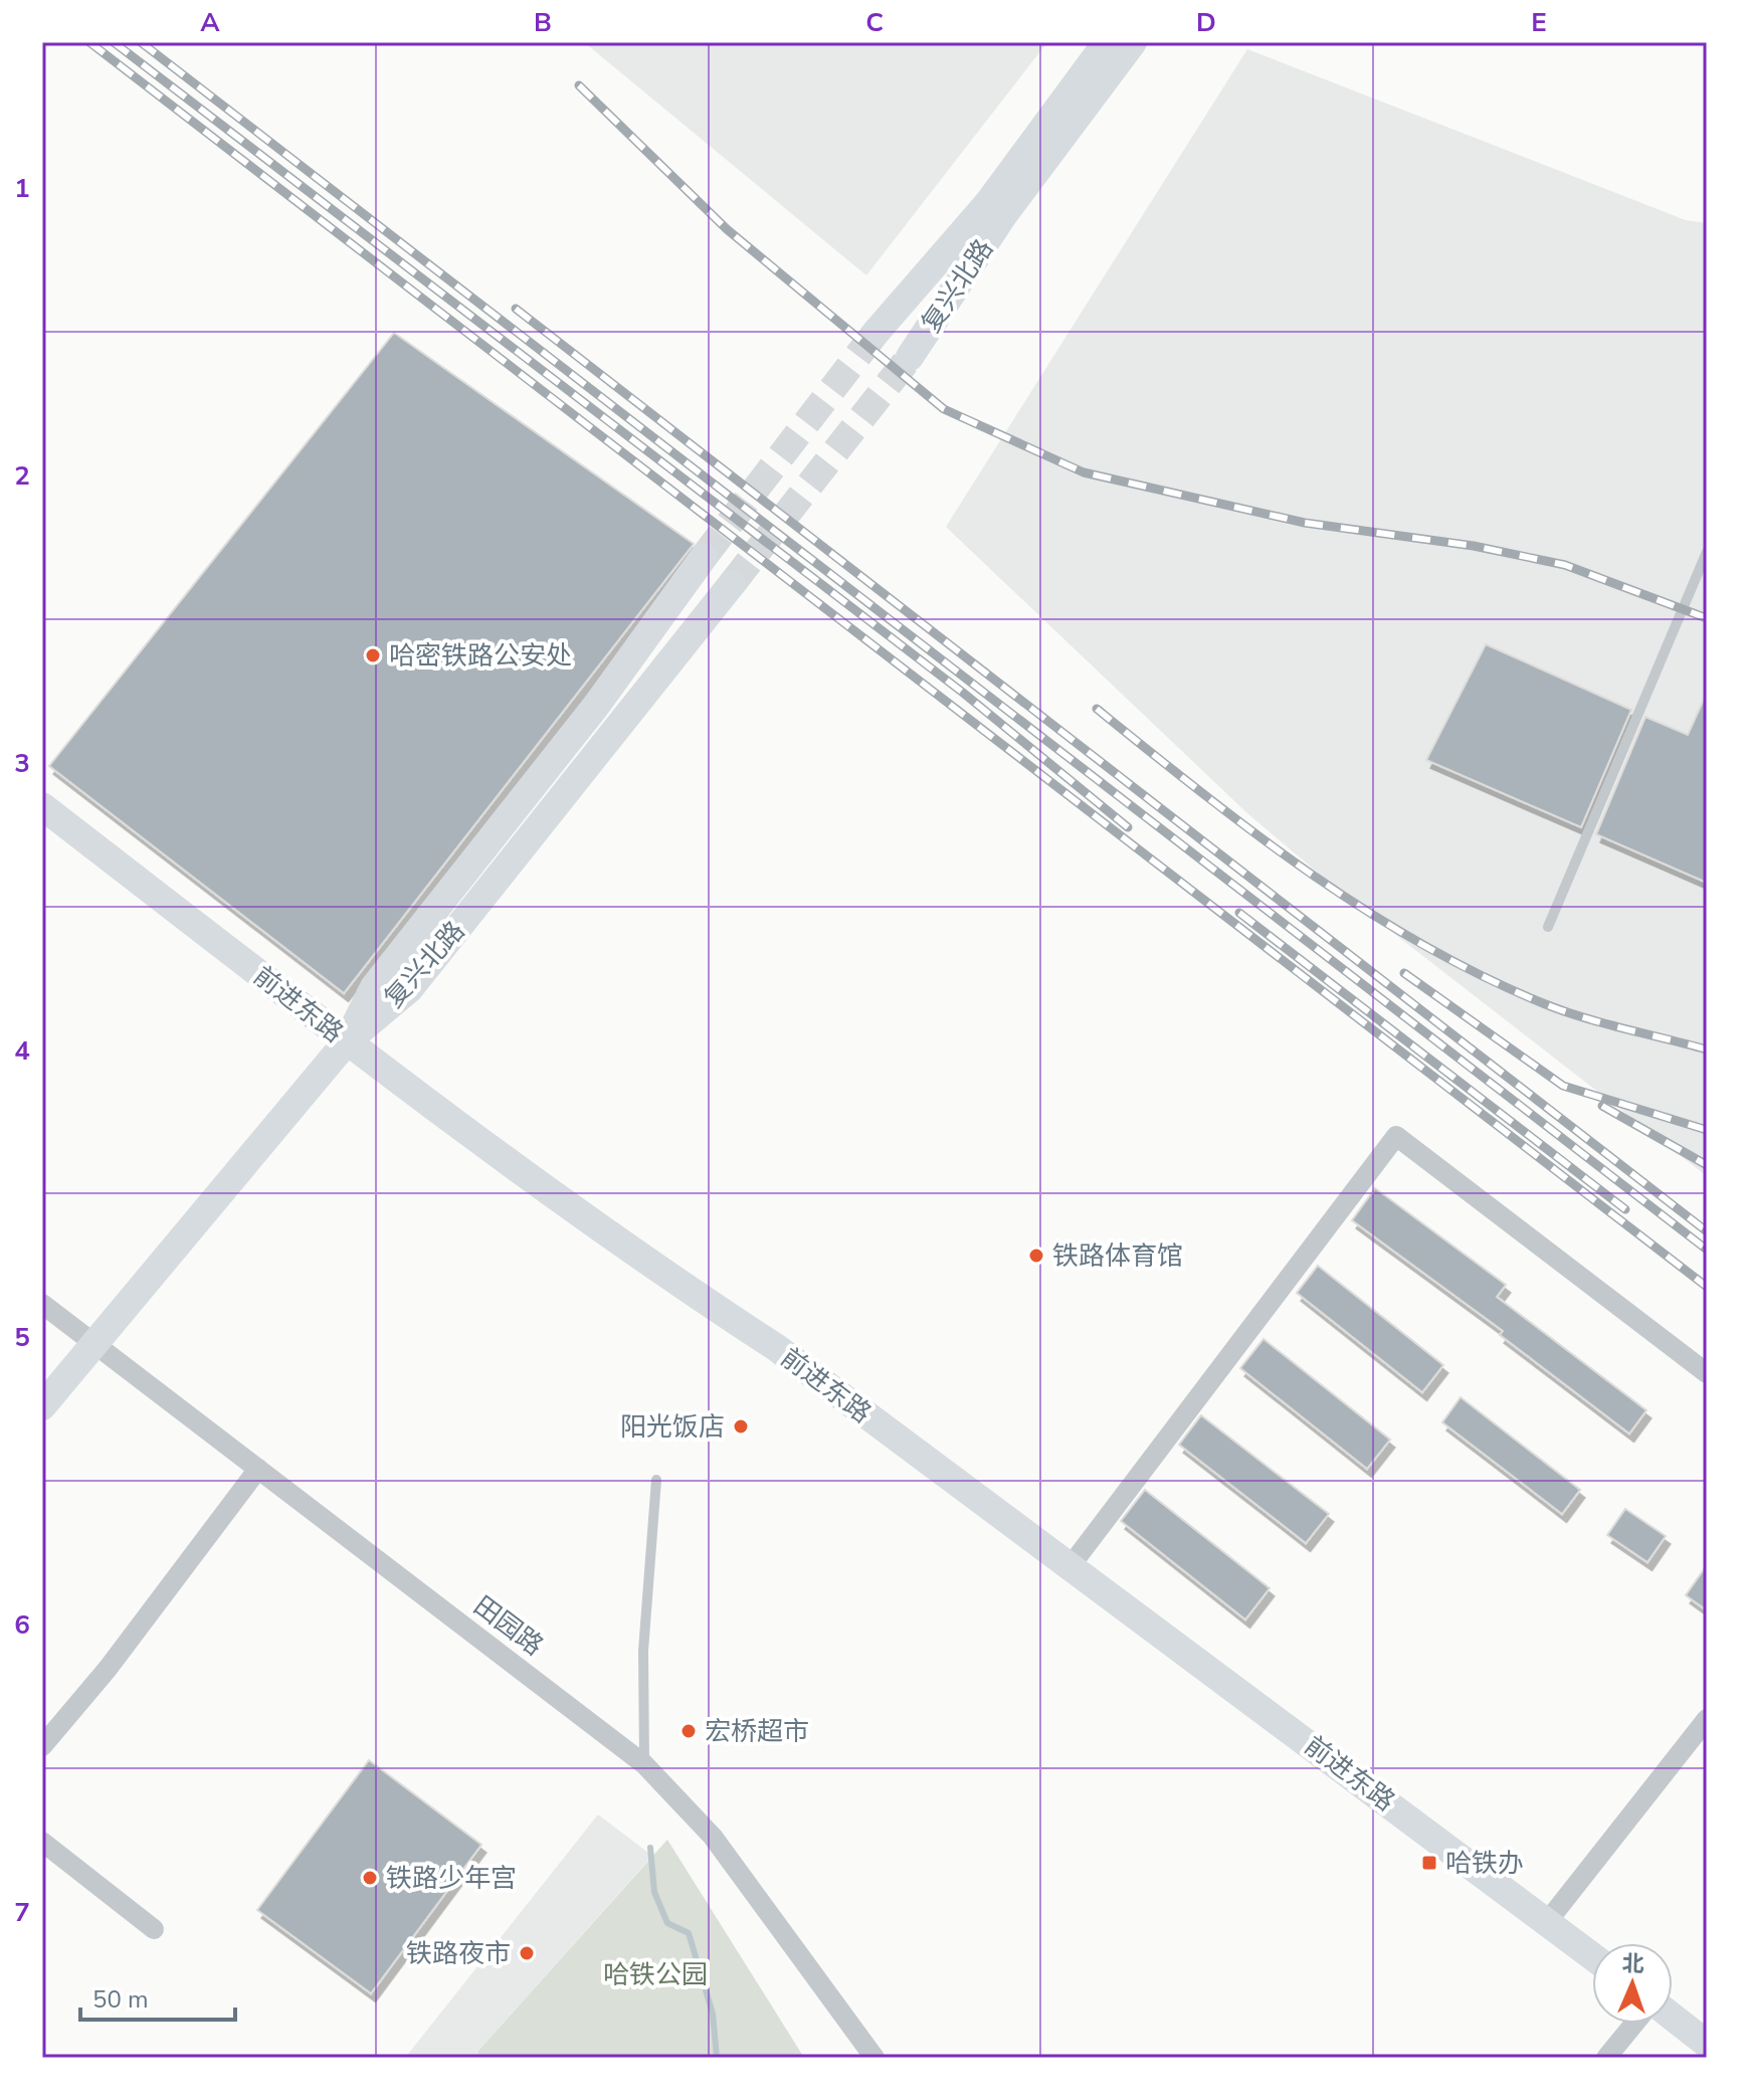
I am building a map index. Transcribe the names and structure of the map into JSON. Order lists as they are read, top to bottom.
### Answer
{
  "streets": {
    "street": ["复兴北路", "前进东路", "田园路"]
  },
  "crossings": [
    ["复兴北路", "前进东路"],
    ["复兴北路", "田园路"]
  ],
  "parks": ["哈铁公园"],
  "places": {
    "other": [
      "哈密铁路公安处",
      "铁路体育馆",
      "阳光饭店",
      "宏桥超市",
      "铁路少年宫",
      "铁路夜市"
    ],
    "transit": ["哈铁办"]
  },
  "scale_bar": "50 m",
  "north": "top",
  "grid": {
    "columns": [
      "A",
      "B",
      "C",
      "D",
      "E"
    ],
    "rows": [
      "1",
      "2",
      "3",
      "4",
      "5",
      "6",
      "7"
    ]
  }
}
